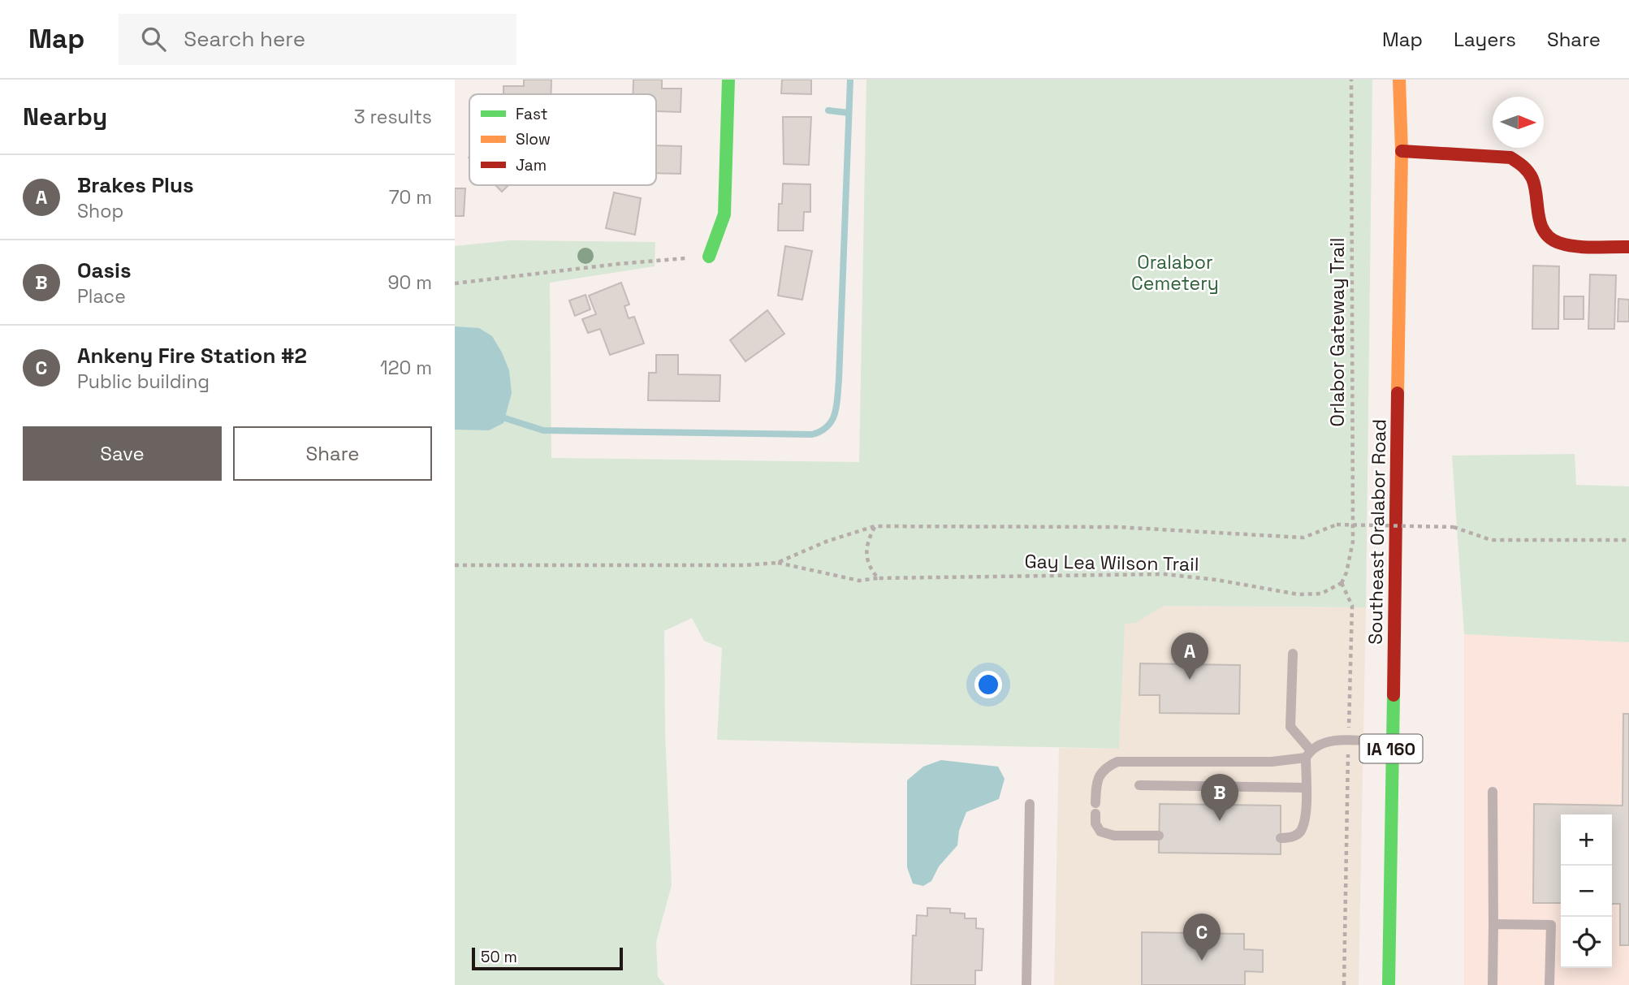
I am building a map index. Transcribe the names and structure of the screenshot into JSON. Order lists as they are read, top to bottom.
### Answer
{
  "streets": {
    "main road": ["Southeast Oralabor Road", "IA 160"],
    "path": ["Orlabor Gateway Trail", "Gay Lea Wilson Trail"]
  },
  "crossings": [
    ["Orlabor Gateway Trail", "Gay Lea Wilson Trail"]
  ],
  "parks": ["Oralabor Cemetery"],
  "legend": ["Fast", "Slow", "Jam"],
  "scale_bar": "50 m",
  "north": "right",
  "page": {
    "header": "Map",
    "search": "Search here",
    "nav": ["Map", "Layers", "Share"],
    "heading": ["Nearby", "3 results"],
    "list": [
      {
        "mark": "A",
        "name": "Brakes Plus",
        "note": "Shop",
        "value": "70 m"
      },
      {
        "mark": "B",
        "name": "Oasis",
        "note": "Place",
        "value": "90 m"
      },
      {
        "mark": "C",
        "name": "Ankeny Fire Station #2",
        "note": "Public building",
        "value": "120 m"
      }
    ],
    "buttons": ["Save", "Share"],
    "pins": ["A", "B", "C"],
    "map_buttons": ["+", "−"],
    "scale": "50 m"
  }
}
